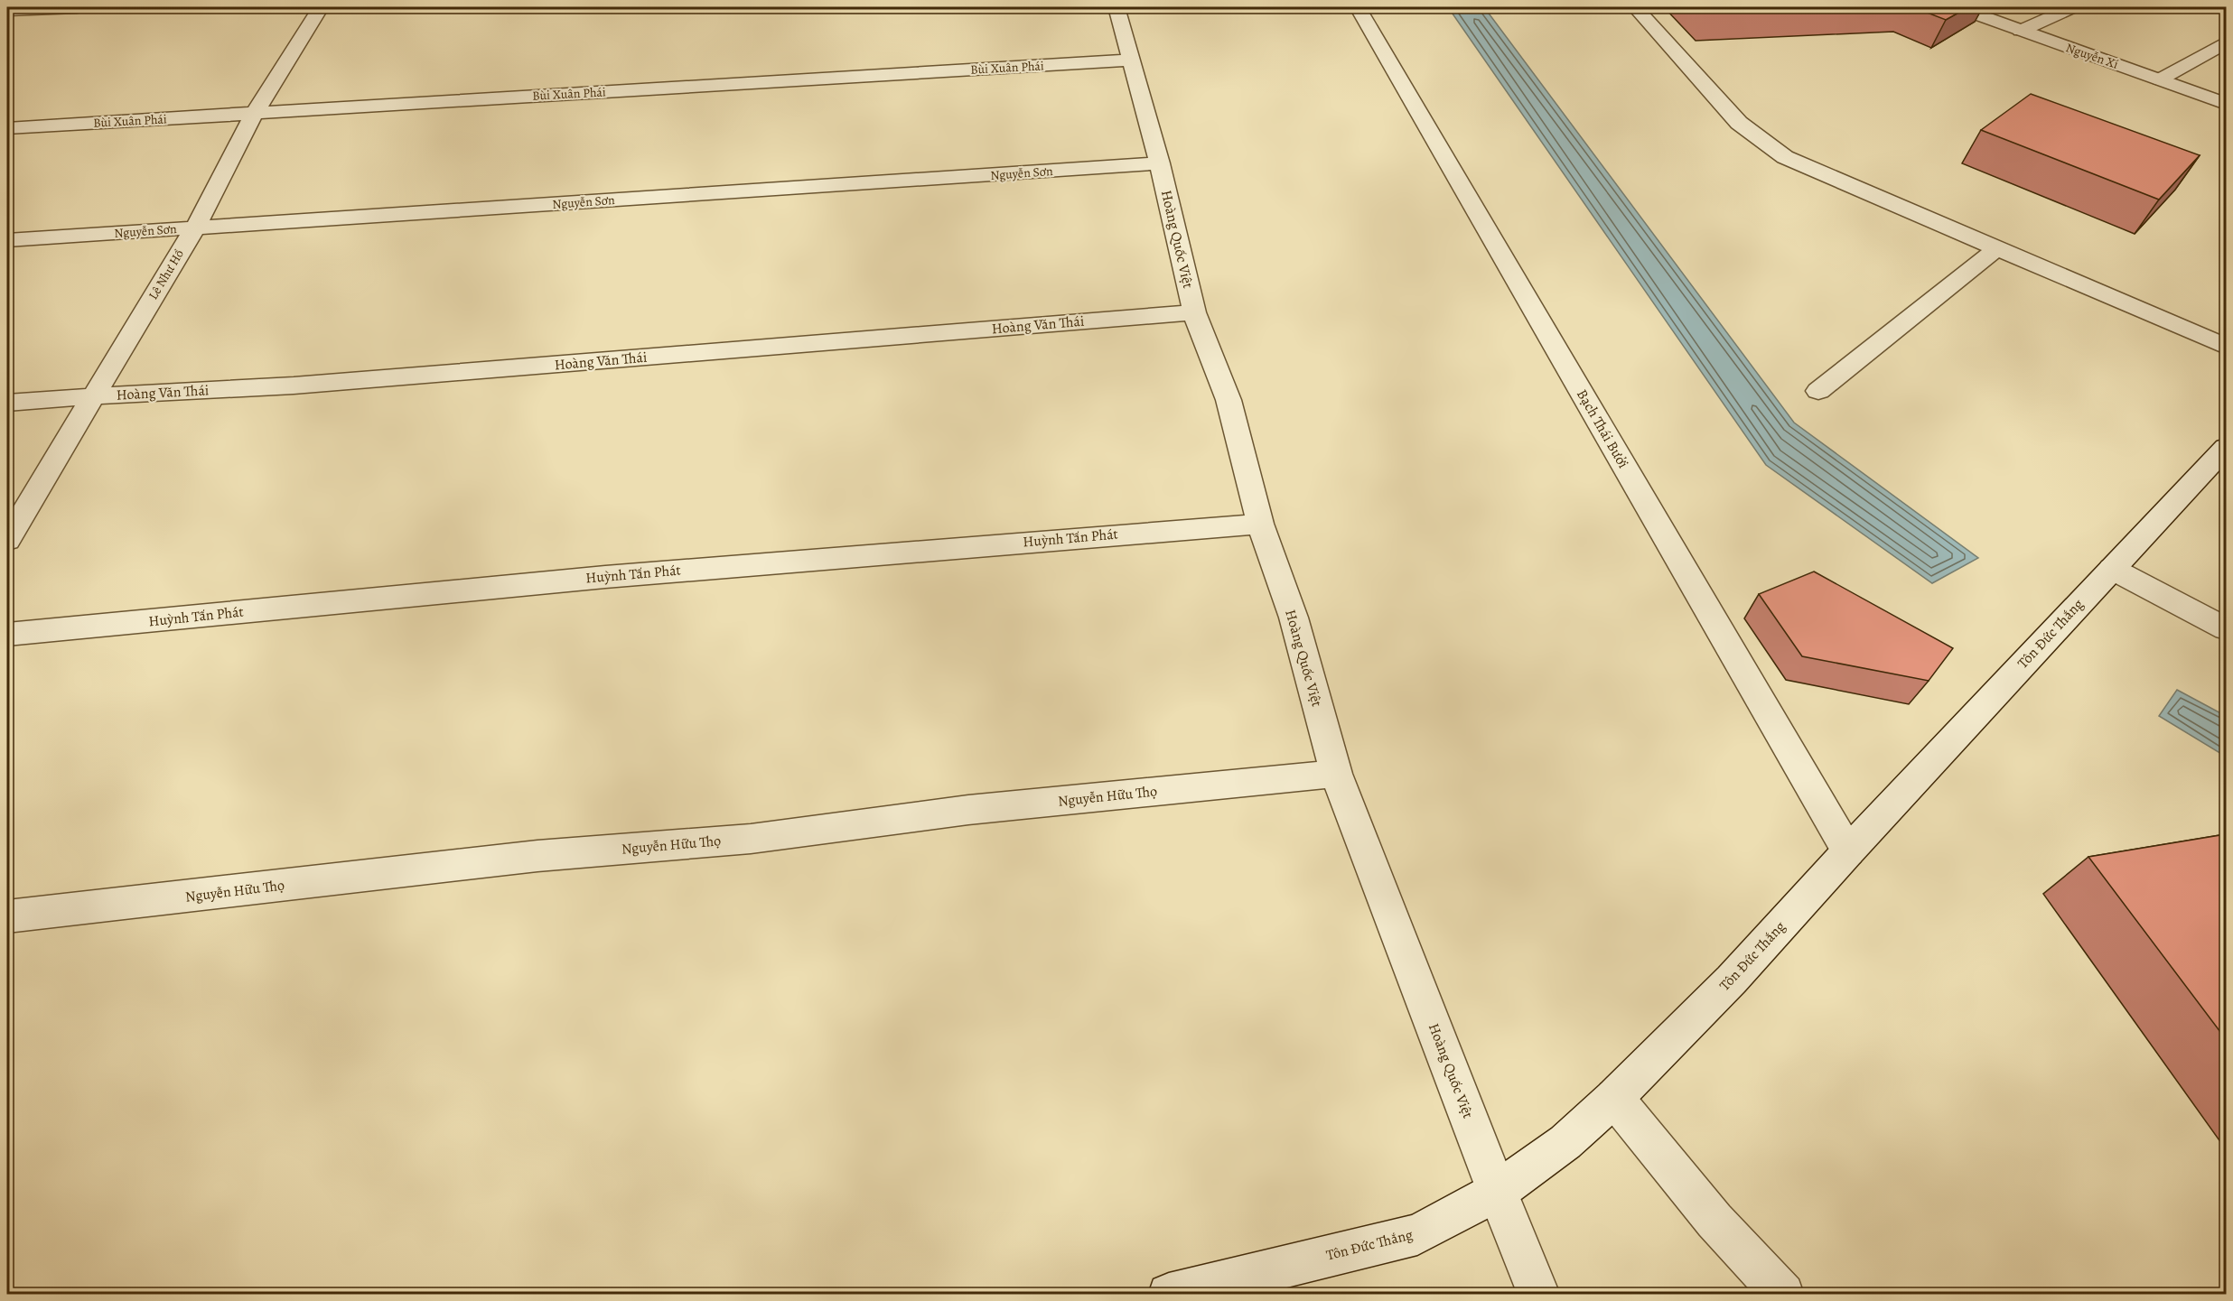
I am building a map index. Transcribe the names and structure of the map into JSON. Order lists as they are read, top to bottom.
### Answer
{
  "streets": {
    "street": [
      "Nguyễn Xí",
      "Bùi Xuân Phái",
      "Nguyễn Sơn",
      "Hoàng Quốc Việt",
      "Lê Như Hổ",
      "Hoàng Văn Thái",
      "Bạch Thái Bưởi",
      "Huỳnh Tấn Phát",
      "Tôn Đức Thắng",
      "Nguyễn Hữu Thọ"
    ]
  },
  "crossings": [
    ["Bùi Xuân Phái", "Hoàng Quốc Việt"],
    ["Bùi Xuân Phái", "Lê Như Hổ"],
    ["Nguyễn Sơn", "Hoàng Quốc Việt"],
    ["Nguyễn Sơn", "Lê Như Hổ"],
    ["Hoàng Quốc Việt", "Hoàng Văn Thái"],
    ["Hoàng Quốc Việt", "Huỳnh Tấn Phát"],
    ["Hoàng Quốc Việt", "Tôn Đức Thắng"],
    ["Hoàng Quốc Việt", "Nguyễn Hữu Thọ"],
    ["Lê Như Hổ", "Hoàng Văn Thái"],
    ["Bạch Thái Bưởi", "Tôn Đức Thắng"]
  ]
}
